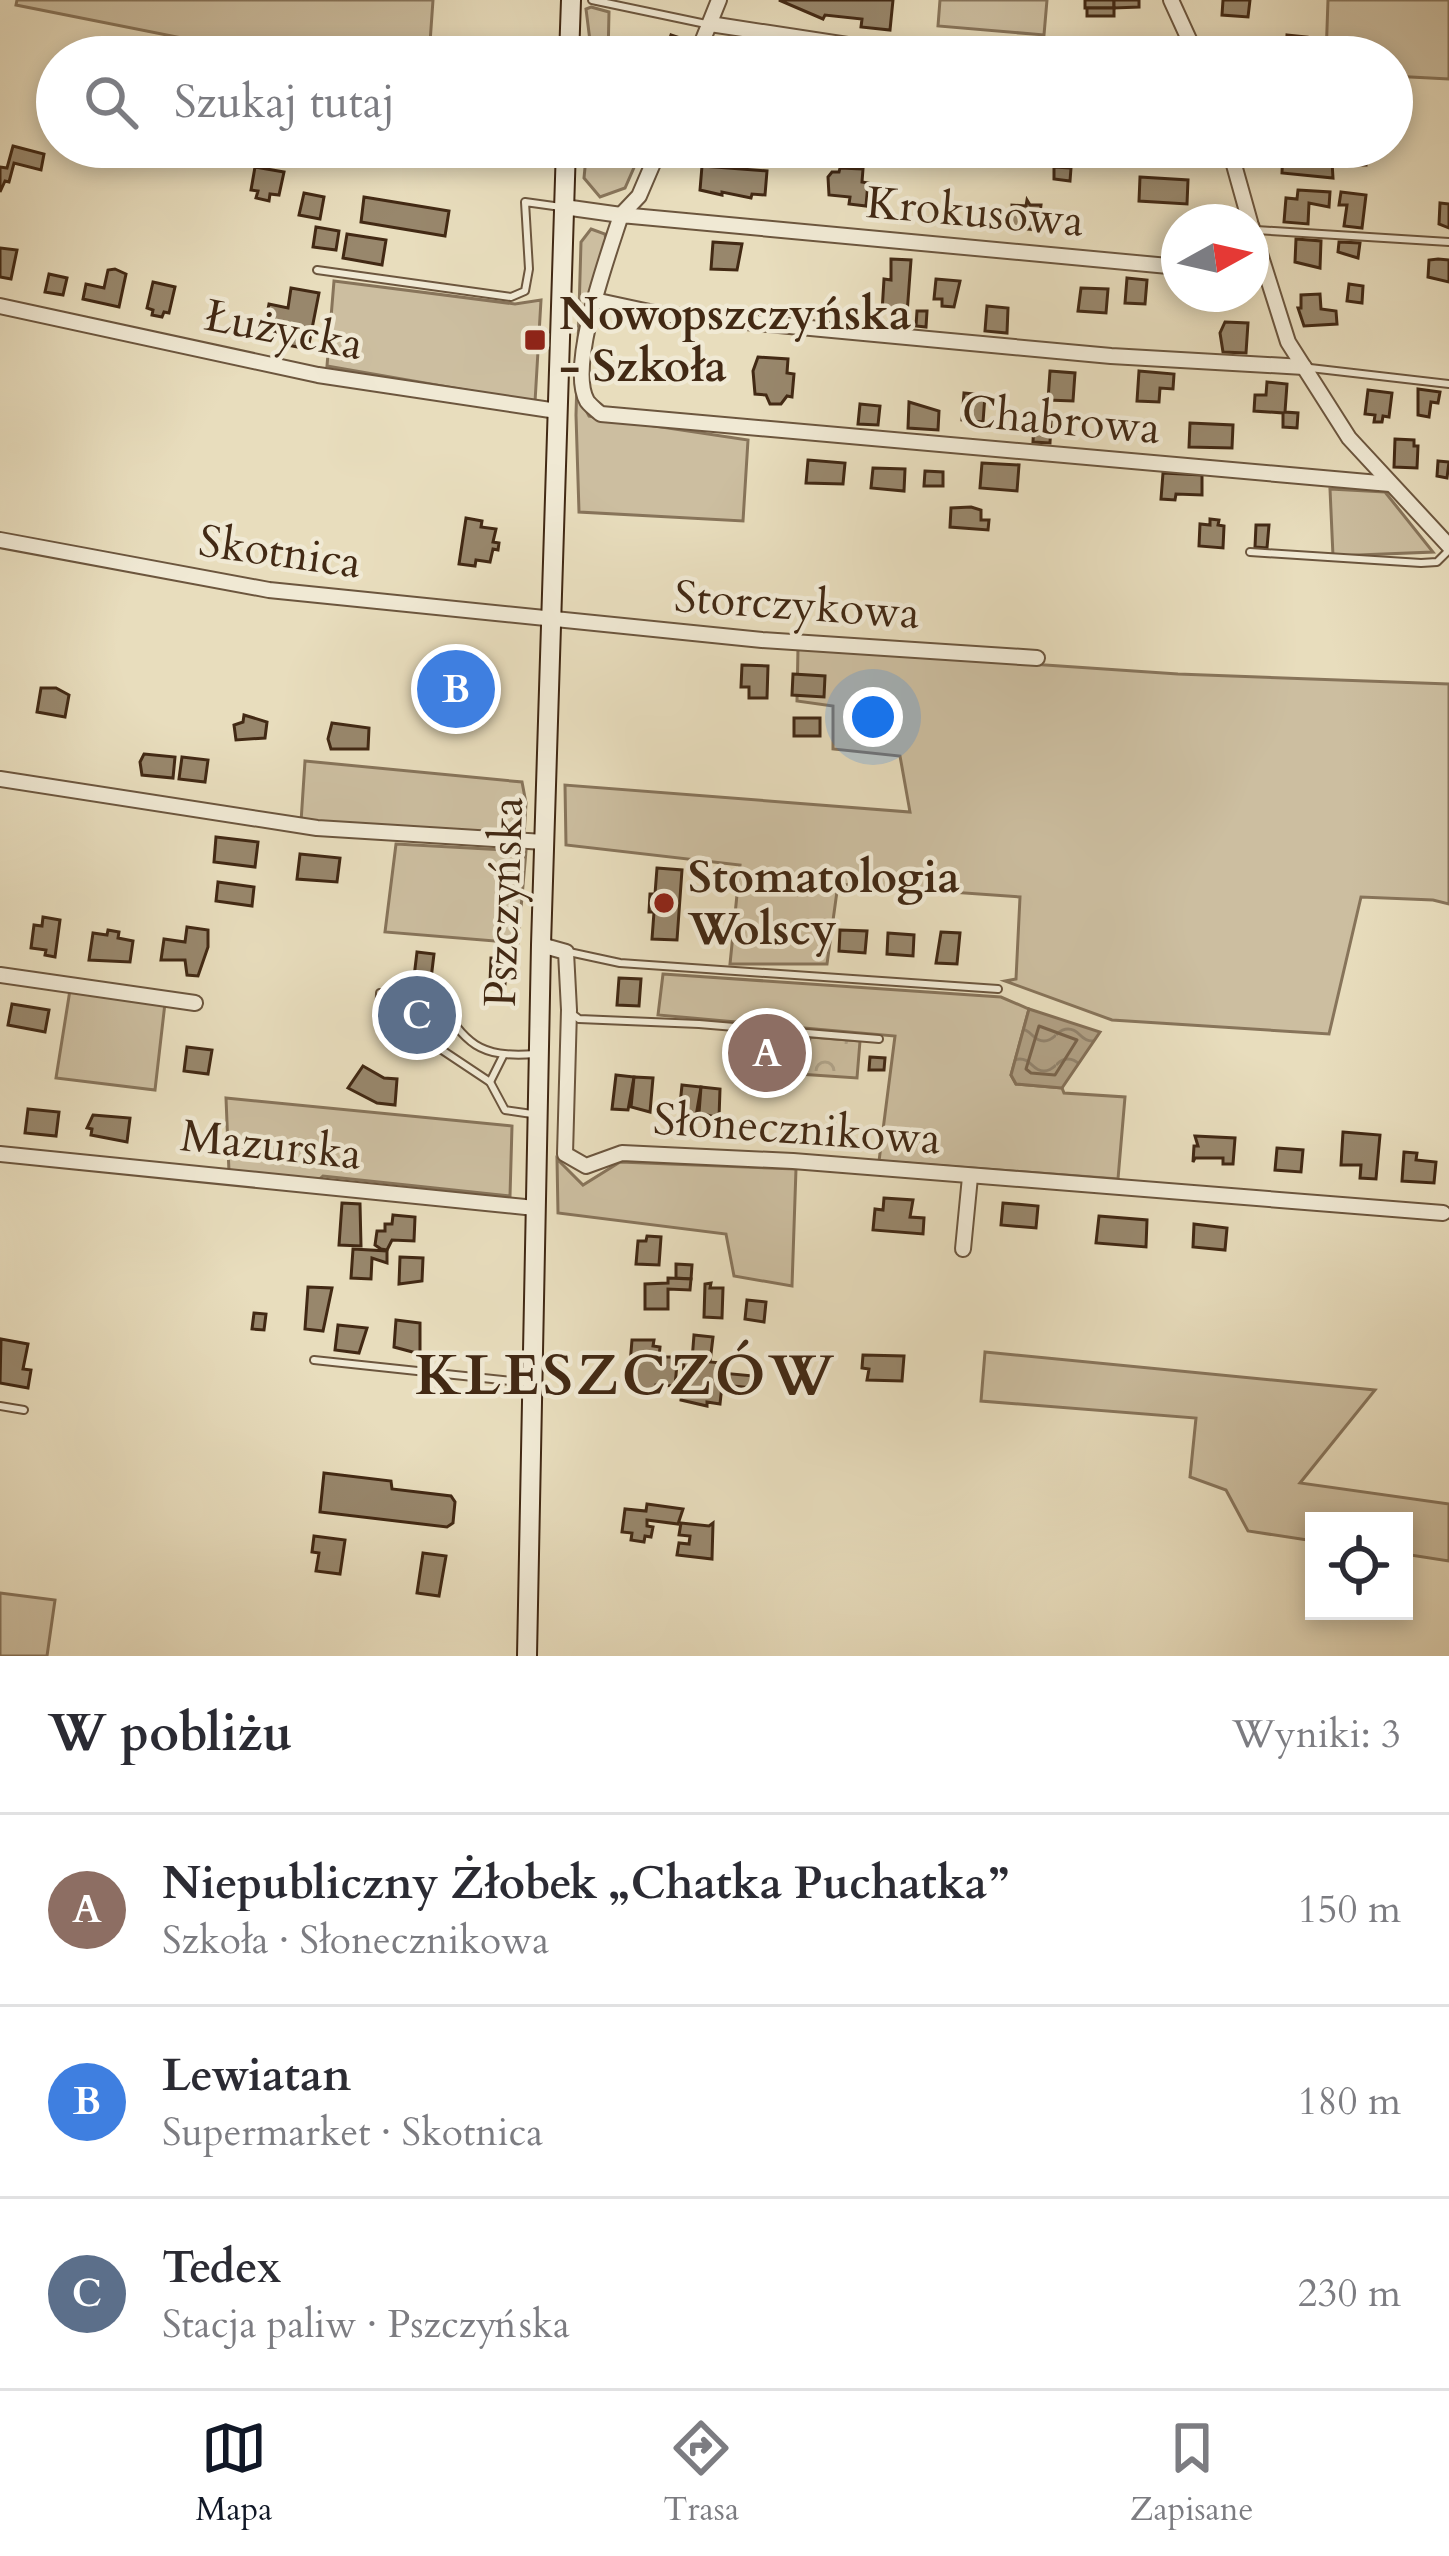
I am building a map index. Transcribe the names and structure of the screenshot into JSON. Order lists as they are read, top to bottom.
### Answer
{
  "streets": {
    "main road": ["Pszczyńska"],
    "street": [
      "Krokusowa",
      "Łużycka",
      "Chabrowa",
      "Skotnica",
      "Storczykowa",
      "Słonecznikowa",
      "Mazurska"
    ]
  },
  "crossings": [
    ["Łużycka", "Pszczyńska"],
    ["Skotnica", "Storczykowa"],
    ["Skotnica", "Pszczyńska"],
    ["Storczykowa", "Pszczyńska"],
    ["Pszczyńska", "Mazurska"]
  ],
  "districts": ["KLESZCZÓW"],
  "places": {
    "transit": ["Nowopszczyńska - Szkoła"],
    "other": ["Stomatologia Wolscy"]
  },
  "north": "right",
  "page": {
    "search": "Szukaj tutaj",
    "pins": ["B", "C", "A"],
    "heading": ["W pobliżu", "Wyniki: 3"],
    "list": [
      {
        "mark": "A",
        "name": "Niepubliczny Żłobek „Chatka Puchatka”",
        "note": "Szkoła · Słonecznikowa",
        "value": "150 m"
      },
      {
        "mark": "B",
        "name": "Lewiatan",
        "note": "Supermarket · Skotnica",
        "value": "180 m"
      },
      {
        "mark": "C",
        "name": "Tedex",
        "note": "Stacja paliw · Pszczyńska",
        "value": "230 m"
      }
    ],
    "nav": ["Mapa", "Trasa", "Zapisane"]
  }
}
